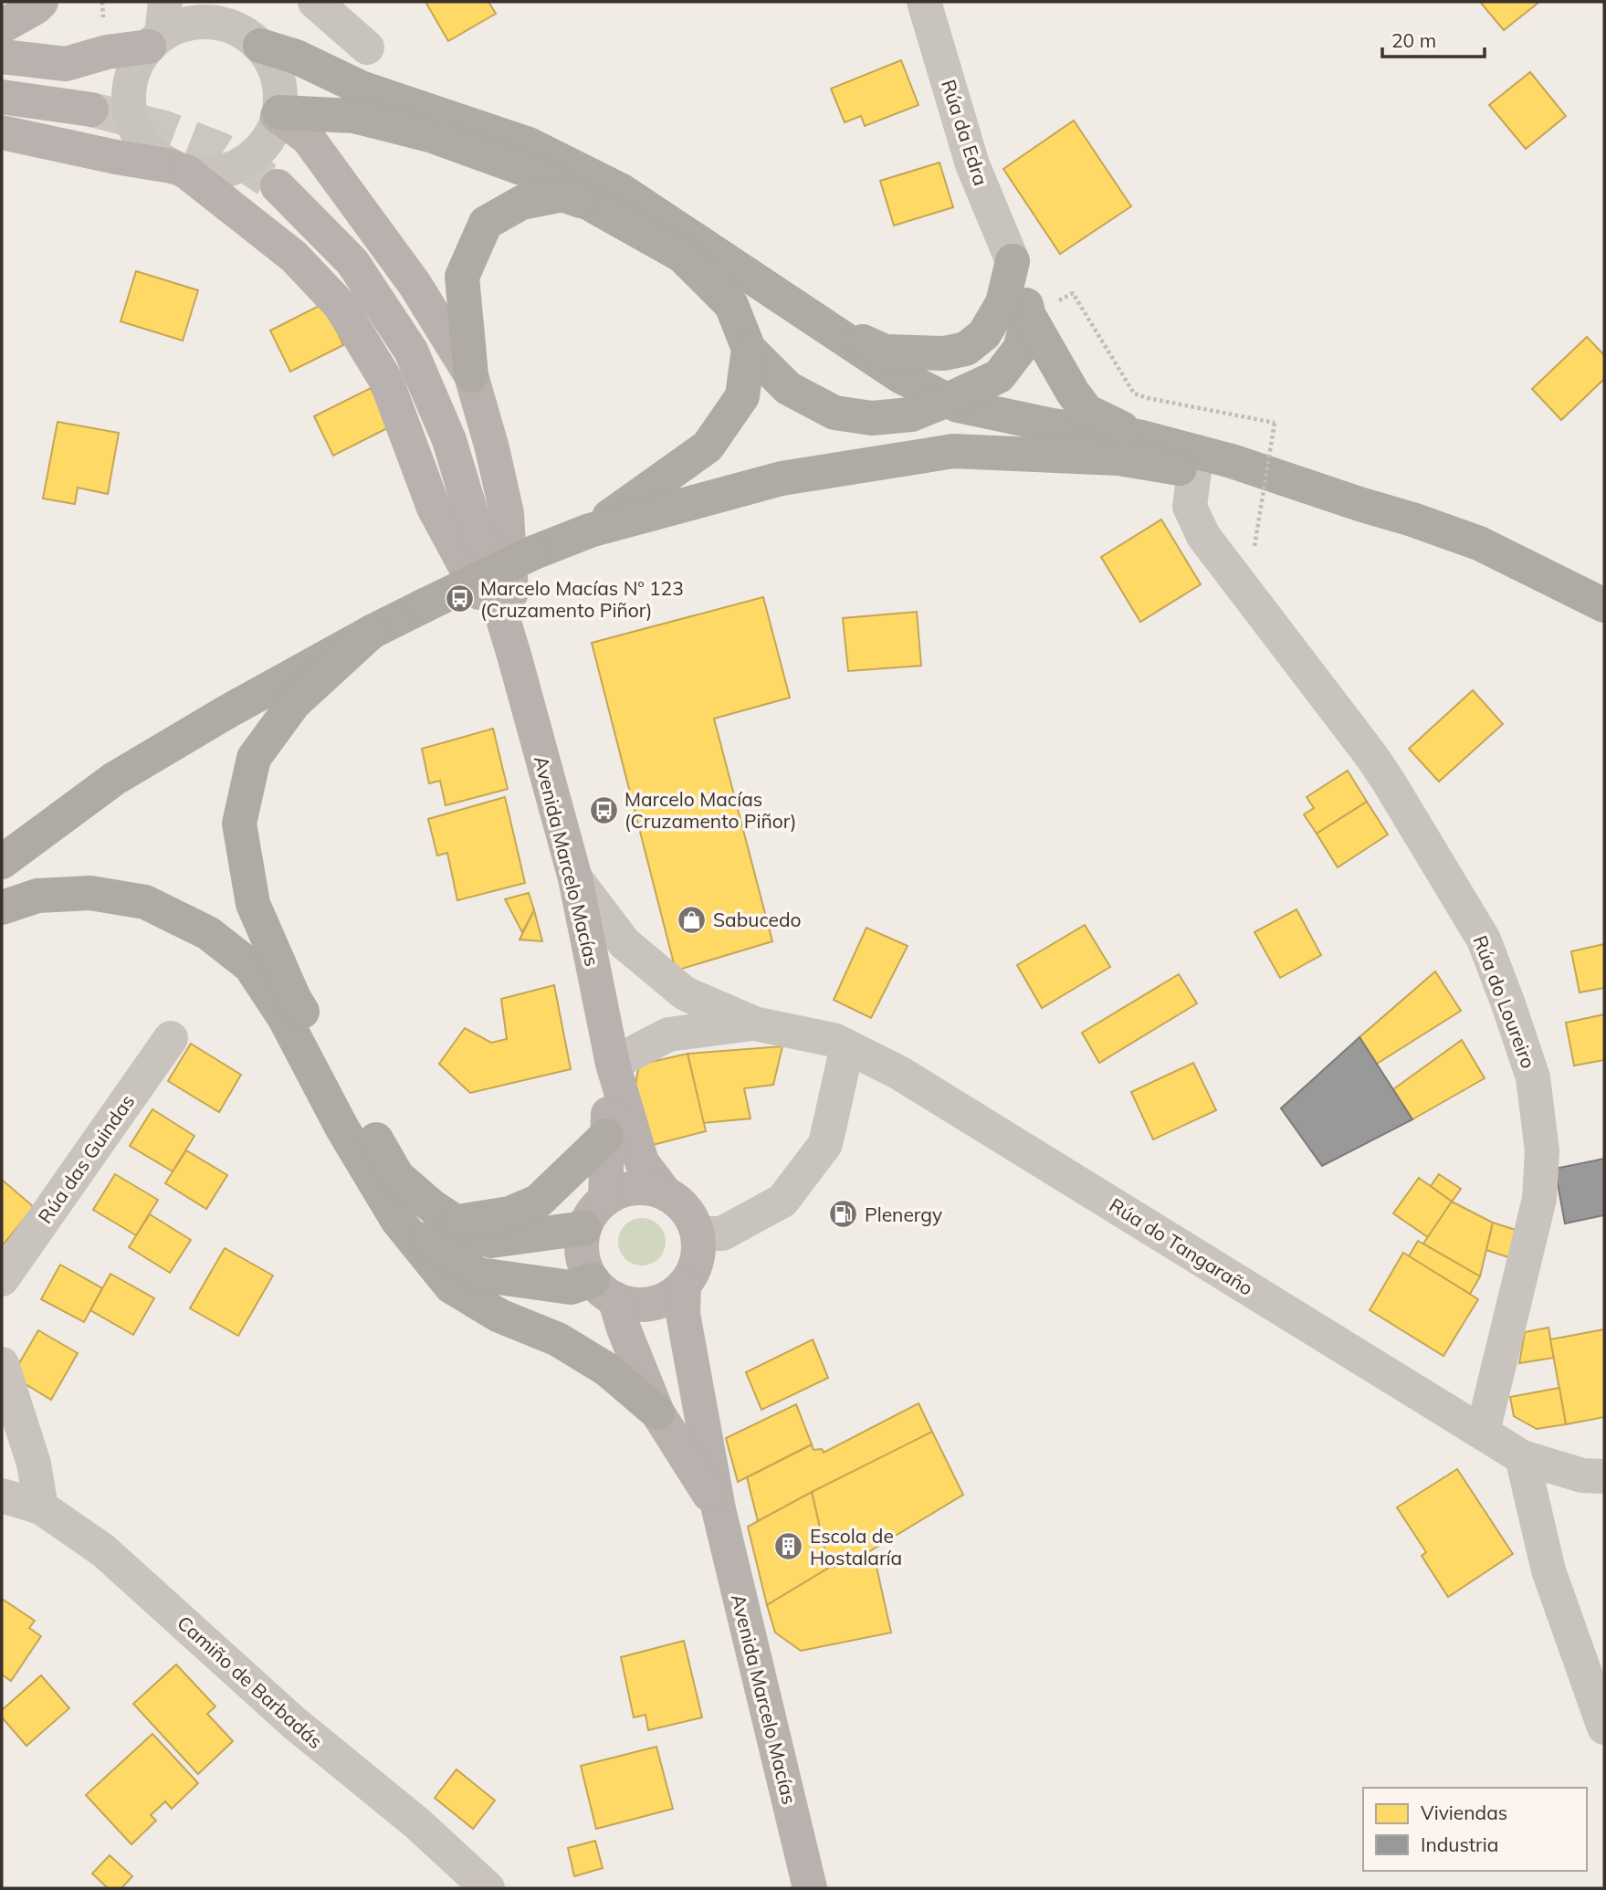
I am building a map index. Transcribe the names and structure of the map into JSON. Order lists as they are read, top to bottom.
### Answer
{
  "streets": {
    "main road": ["Avenida Marcelo Macías"],
    "street": [
      "Rúa da Edra",
      "Rúa do Loureiro",
      "Rúa das Guindas",
      "Rúa do Tangaraño",
      "Camiño de Barbadás"
    ]
  },
  "crossings": [
    ["Avenida Marcelo Macías", "Rúa do Tangaraño"],
    ["Rúa do Loureiro", "Rúa do Tangaraño"]
  ],
  "places": {
    "bus stop": ["Marcelo Macías Nº 123 (Cruzamento Piñor)", "Marcelo Macías (Cruzamento Piñor)"],
    "shop": ["Sabucedo"],
    "fuel station": ["Plenergy"],
    "building": ["Escola de Hostalaría"]
  },
  "legend": ["Viviendas", "Industria"],
  "scale_bar": "20 m"
}
